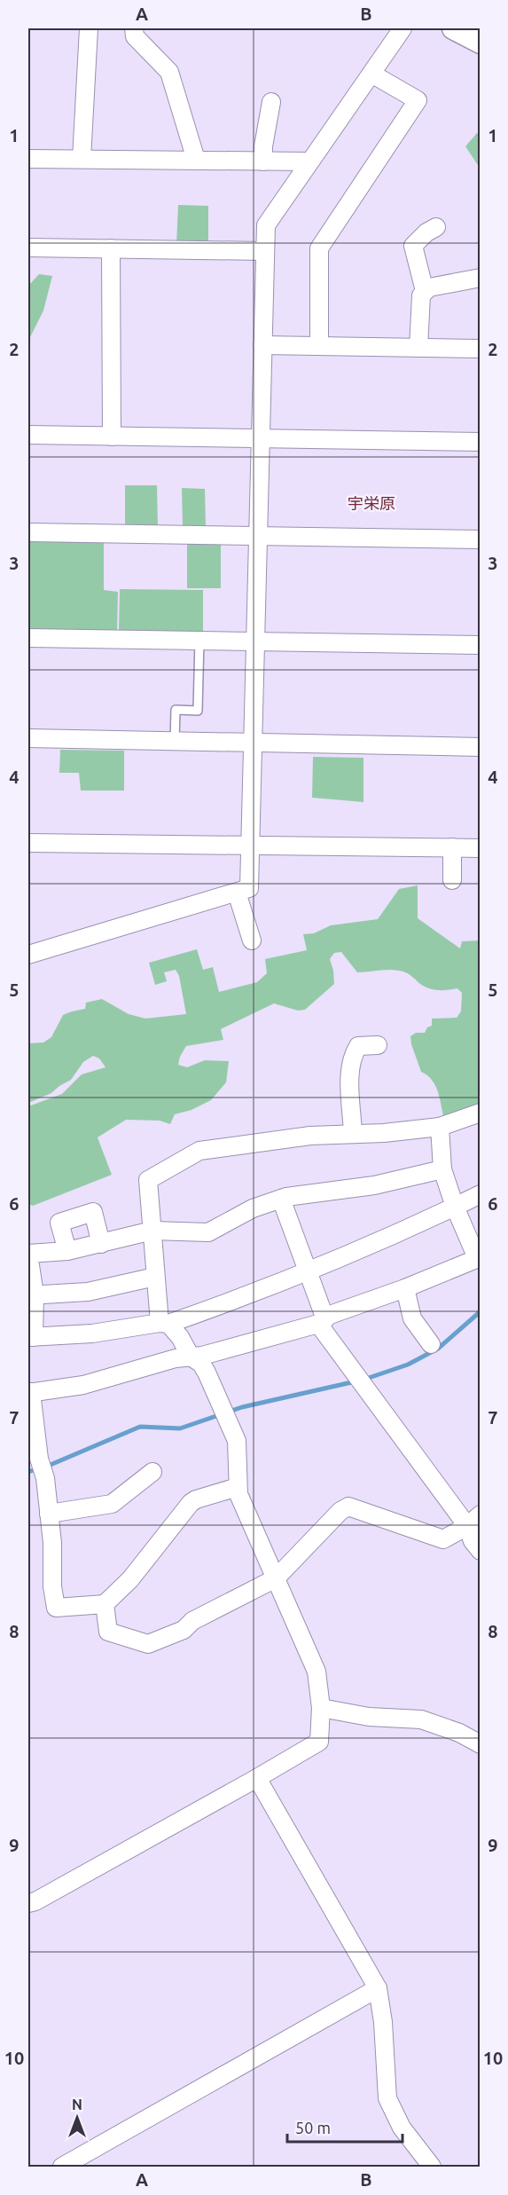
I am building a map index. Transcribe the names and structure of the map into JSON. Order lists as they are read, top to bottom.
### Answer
{
  "districts": ["宇栄原"],
  "scale_bar": "50 m",
  "north": "top",
  "grid": {
    "columns": ["A", "B"],
    "rows": [
      "1",
      "2",
      "3",
      "4",
      "5",
      "6",
      "7",
      "8",
      "9",
      "10"
    ]
  }
}
